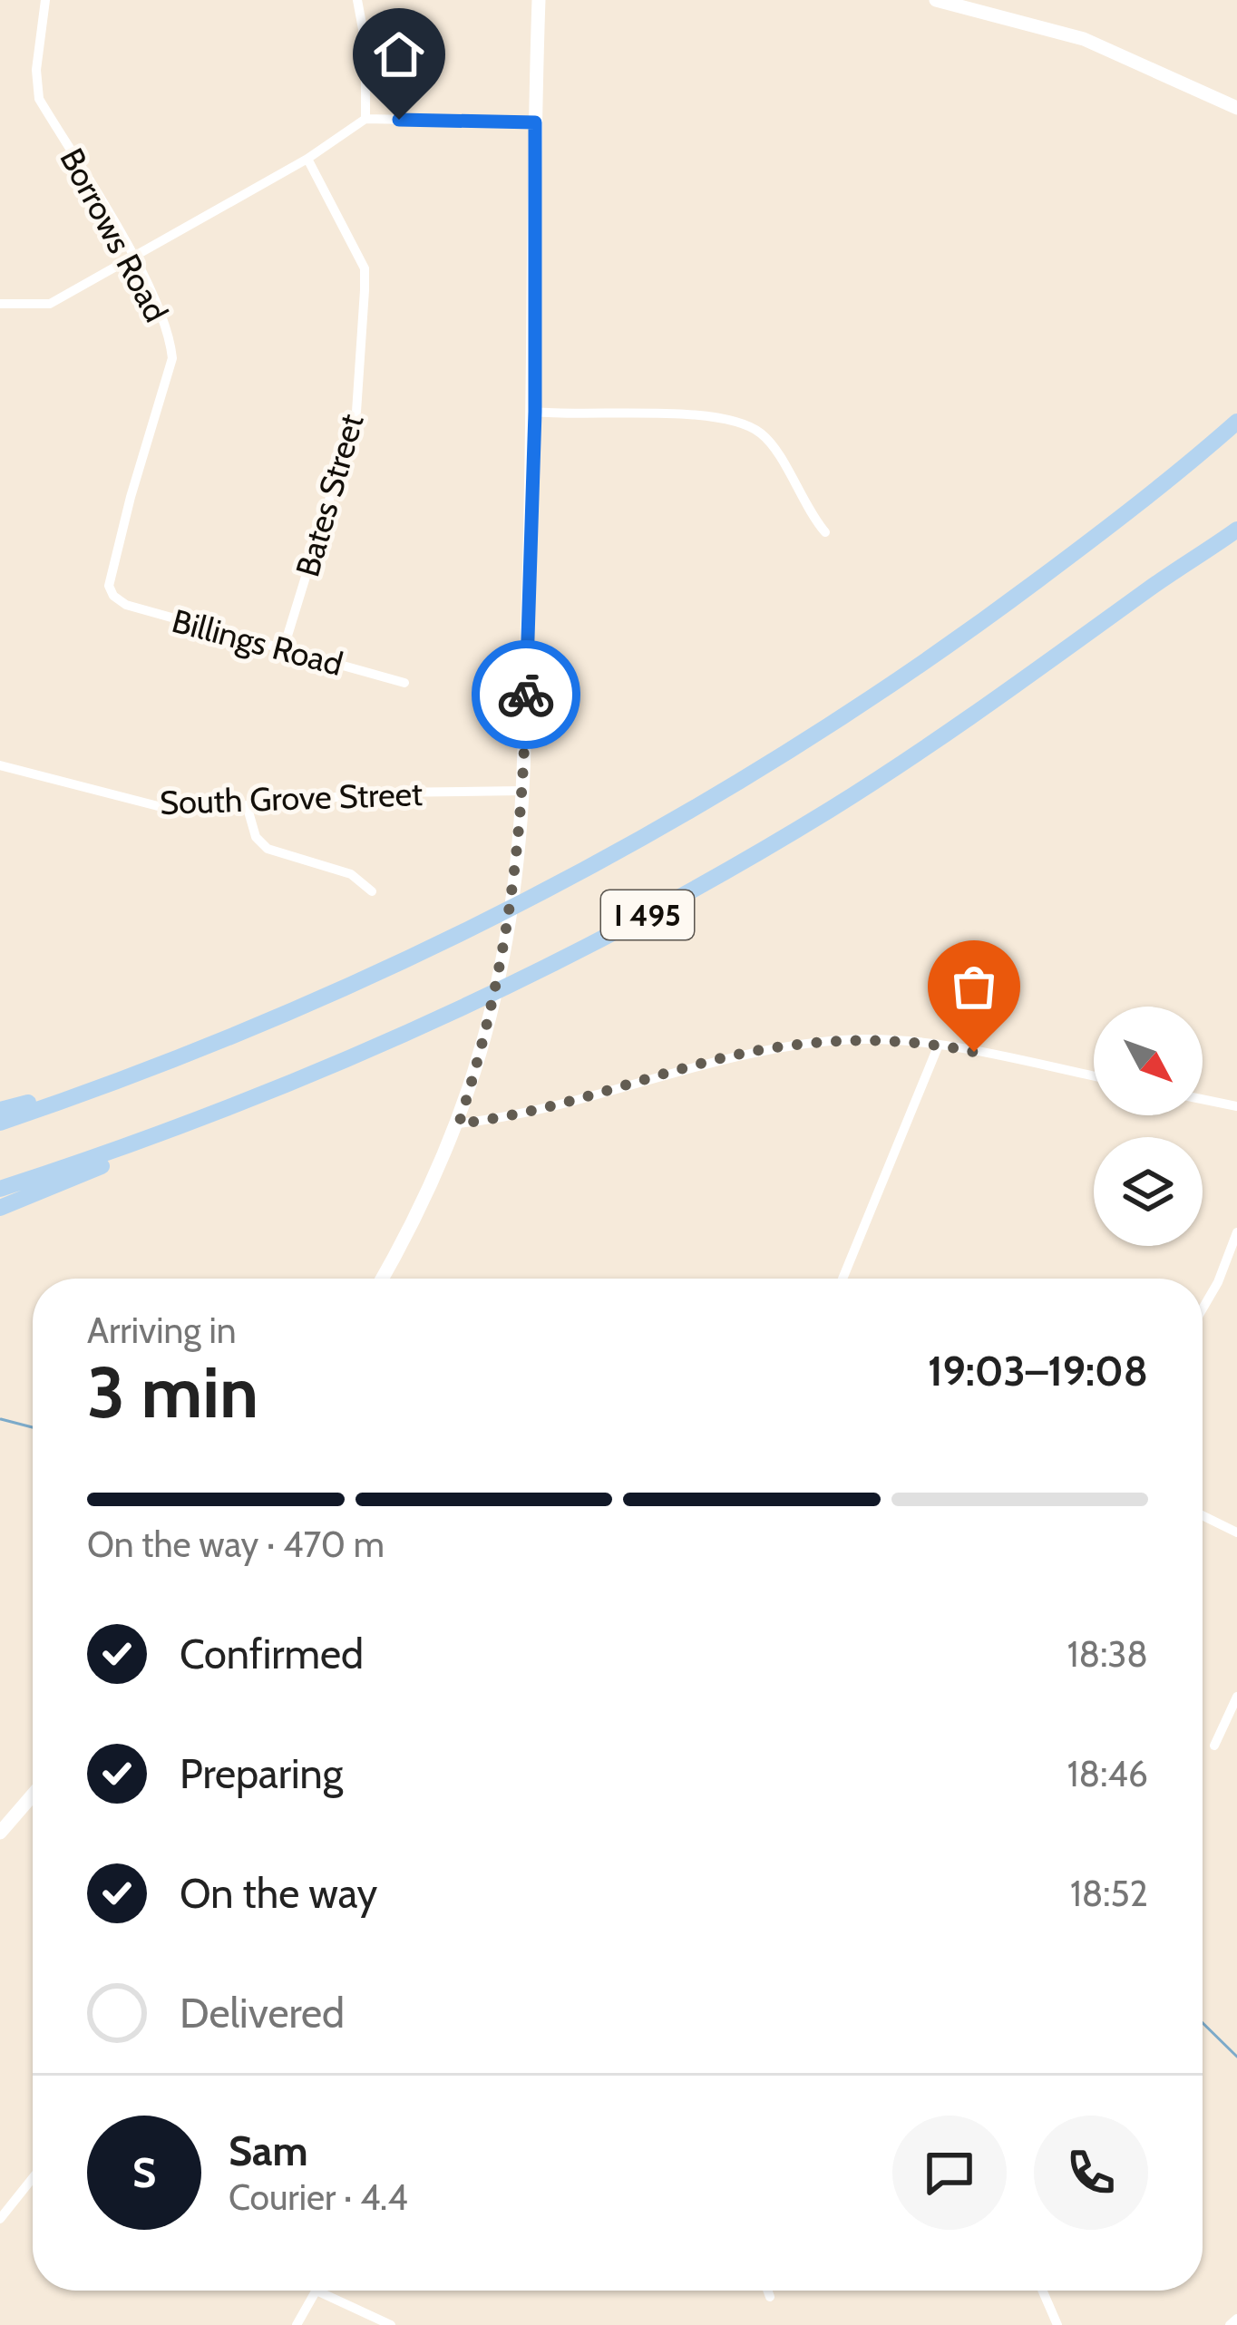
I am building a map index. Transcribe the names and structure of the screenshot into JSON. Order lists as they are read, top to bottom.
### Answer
{
  "streets": {
    "highway": ["I 495"],
    "street": [
      "Borrows Road",
      "Bates Street",
      "Billings Road",
      "South Grove Street"
    ]
  },
  "crossings": [
    ["Borrows Road", "Billings Road"],
    ["Bates Street", "Billings Road"]
  ],
  "north": "bottom right",
  "page": {
    "heading": ["3 min", "Arriving in", "19:03–19:08"],
    "panel": ["Sam", "Courier · 4.4"],
    "bar": "On the way · 470 m",
    "list": [
      ["Confirmed", "18:38"],
      ["Preparing", "18:46"],
      ["On the way", "18:52"],
      "Delivered"
    ],
    "round": "S"
  }
}
